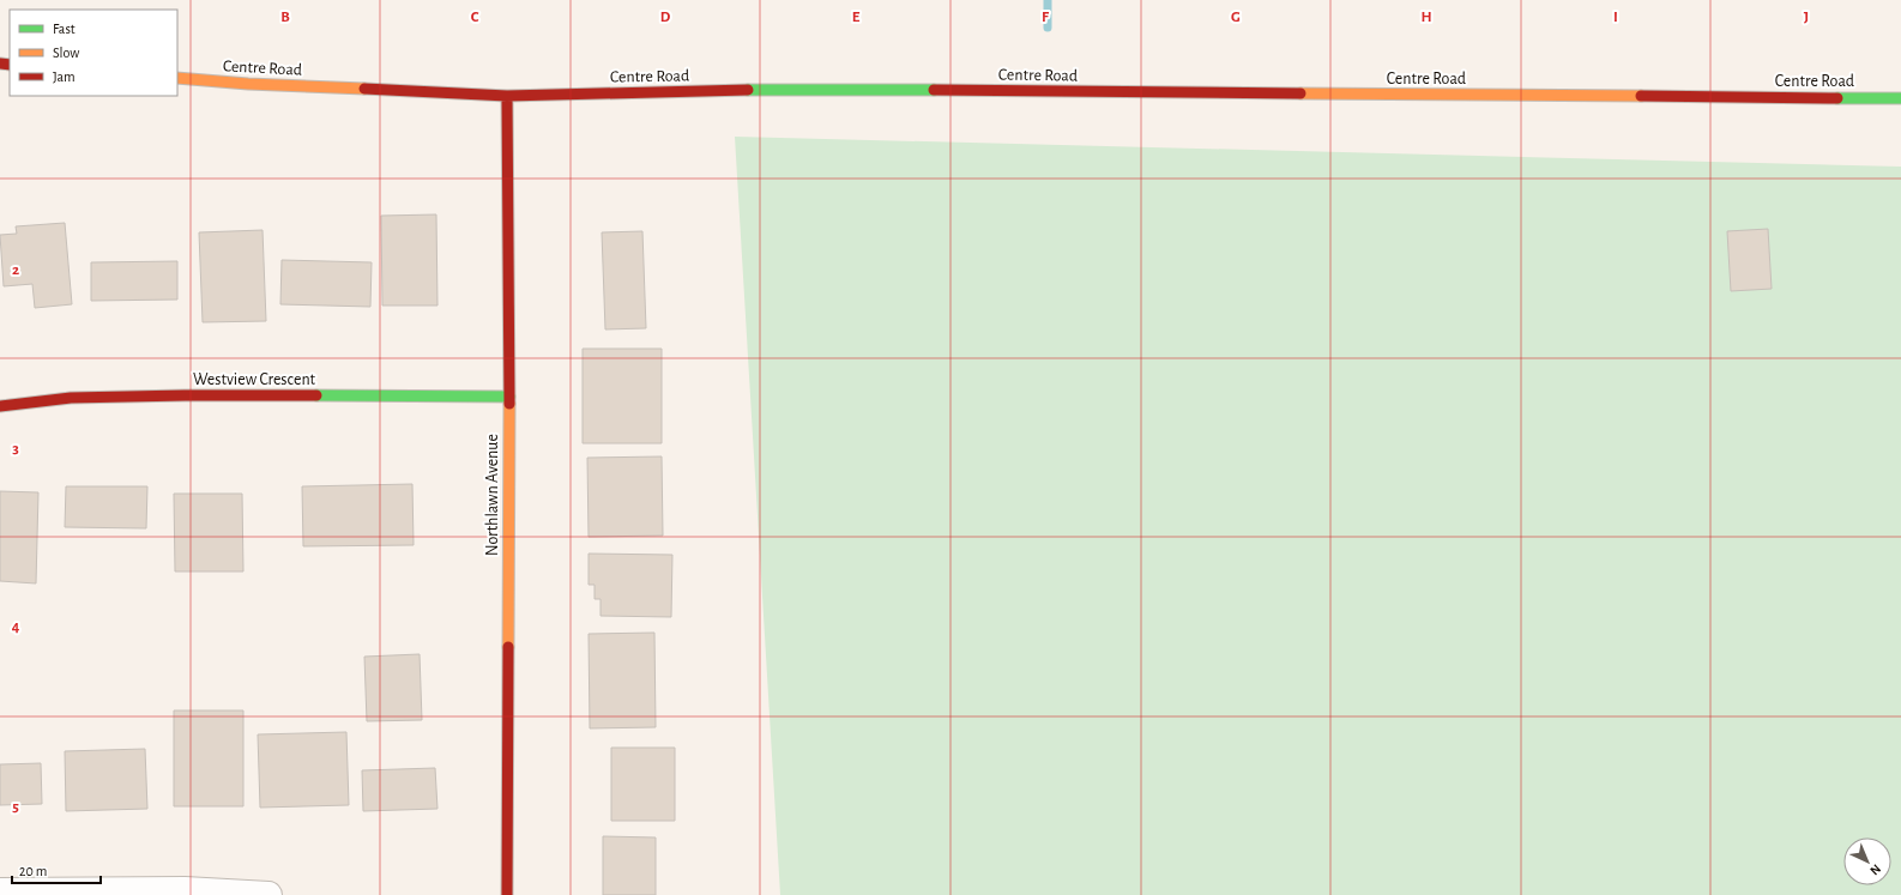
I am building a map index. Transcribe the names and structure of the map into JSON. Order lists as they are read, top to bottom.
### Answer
{
  "streets": {
    "main road": ["Centre Road", "Westview Crescent", "Northlawn Avenue"]
  },
  "crossings": [
    ["Centre Road", "Northlawn Avenue"],
    ["Westview Crescent", "Northlawn Avenue"]
  ],
  "legend": ["Fast", "Slow", "Jam"],
  "scale_bar": "20 m",
  "north": "bottom right",
  "grid": {
    "columns": [
      "B",
      "C",
      "D",
      "E",
      "F",
      "G",
      "H",
      "I",
      "J"
    ],
    "rows": [
      "2",
      "3",
      "4",
      "5"
    ]
  }
}
